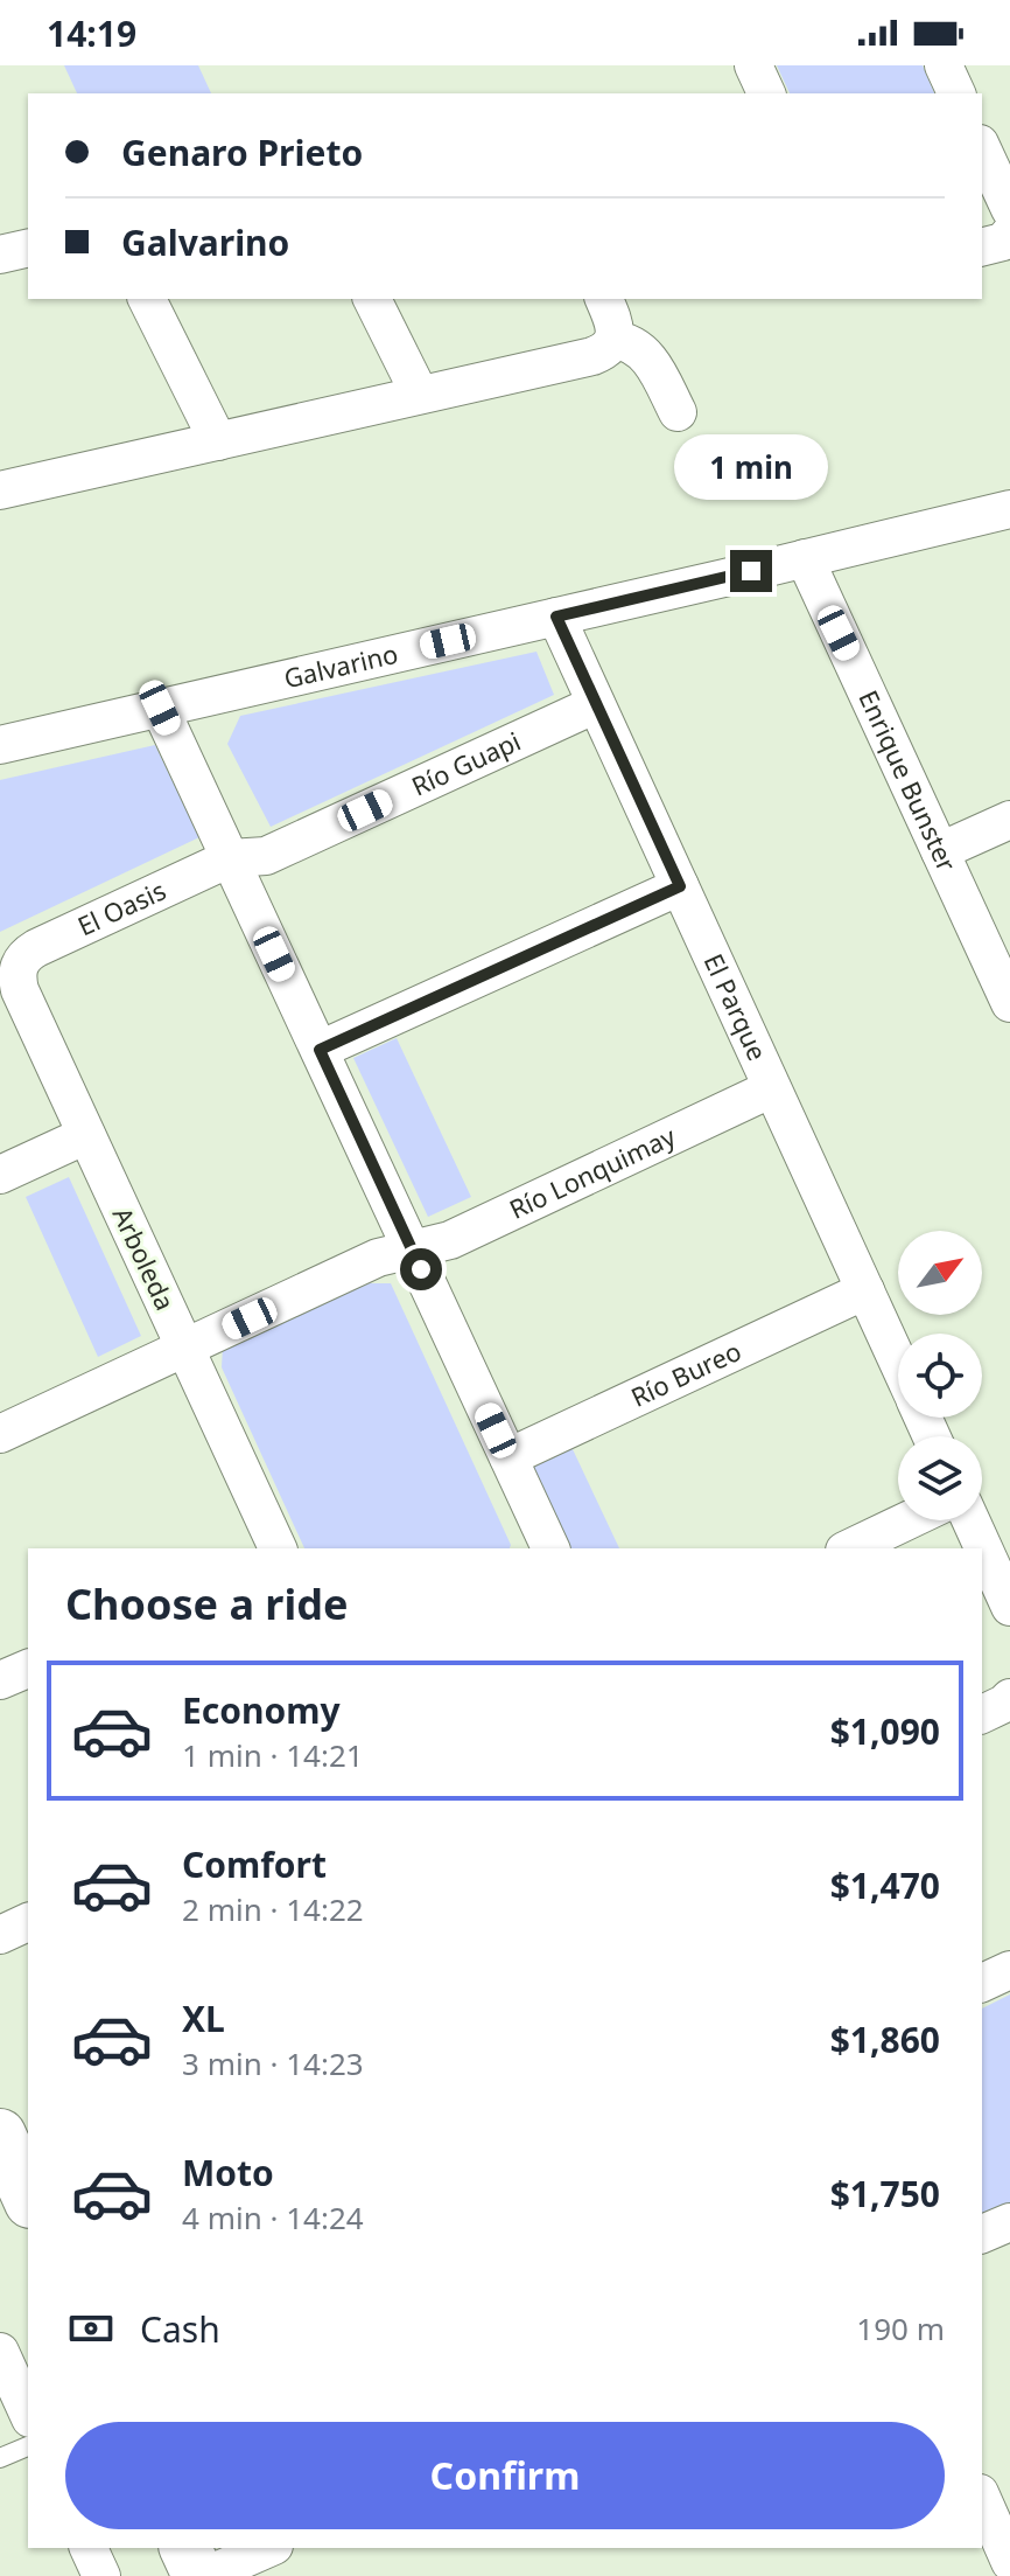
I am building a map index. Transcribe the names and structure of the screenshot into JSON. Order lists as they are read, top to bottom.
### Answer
{
  "streets": {
    "street": [
      "Galvarino",
      "Río Guapi",
      "Enrique Bunster",
      "El Oasis",
      "El Parque",
      "Río Lonquimay",
      "Arboleda",
      "Río Bureo"
    ]
  },
  "crossings": [
    ["Galvarino", "Enrique Bunster"],
    ["Galvarino", "El Parque"],
    ["Río Guapi", "El Oasis"],
    ["Río Guapi", "El Parque"],
    ["El Oasis", "Arboleda"],
    ["El Parque", "Río Lonquimay"],
    ["El Parque", "Río Bureo"],
    ["Río Lonquimay", "Arboleda"]
  ],
  "north": "top right",
  "page": {
    "status": "14:19",
    "banner": ["Genaro Prieto", "Galvarino"],
    "bubble": "1 min",
    "heading": "Choose a ride",
    "list": [
      {
        "name": "Economy",
        "note": "1 min · 14:21",
        "value": "$1,090"
      },
      {
        "name": "Comfort",
        "note": "2 min · 14:22",
        "value": "$1,470"
      },
      {
        "name": "XL",
        "note": "3 min · 14:23",
        "value": "$1,860"
      },
      {
        "name": "Moto",
        "note": "4 min · 14:24",
        "value": "$1,750"
      }
    ],
    "pay": ["Cash", "190 m"],
    "buttons": "Confirm"
  }
}
